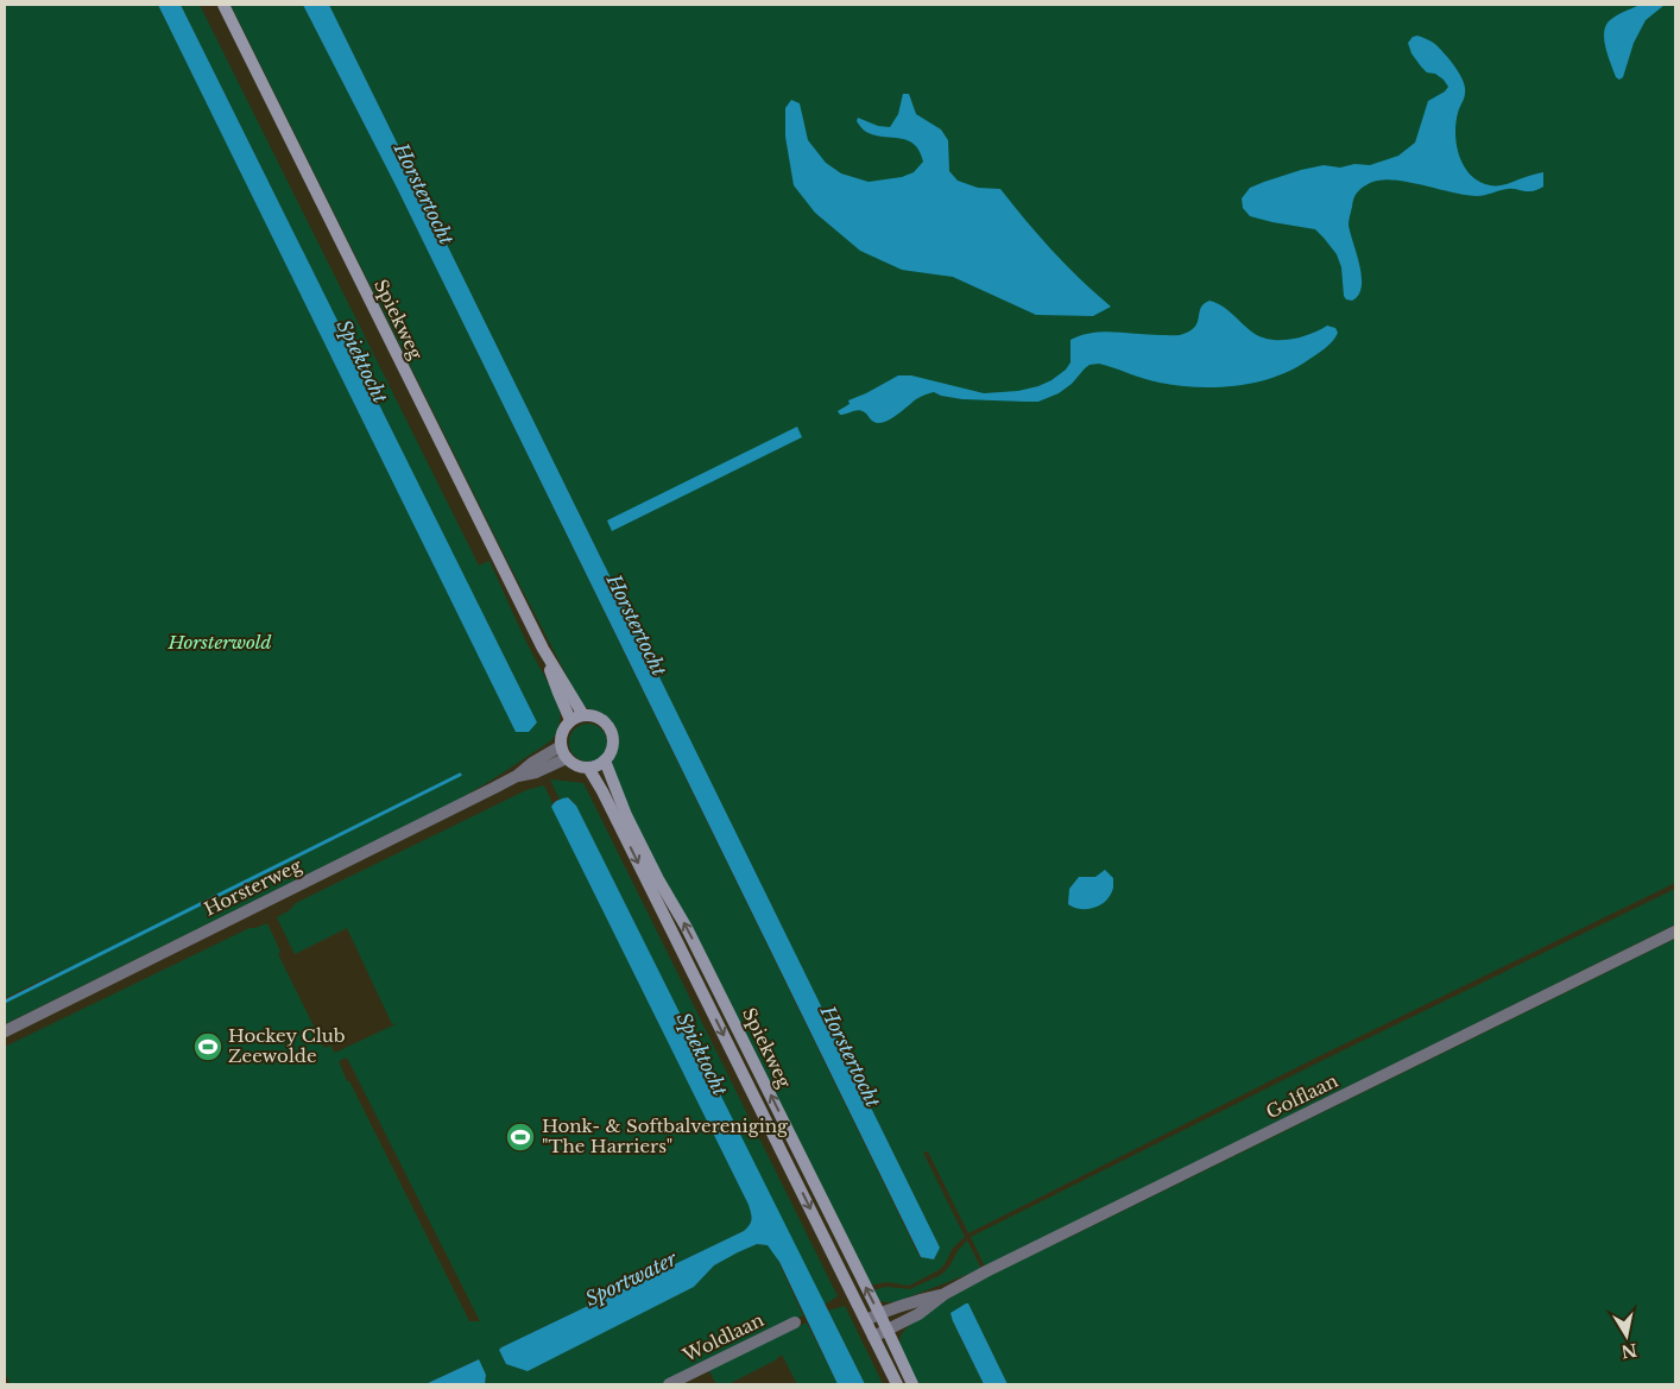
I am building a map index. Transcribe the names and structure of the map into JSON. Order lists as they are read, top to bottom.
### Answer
{
  "streets": {
    "main road": ["Spiekweg"],
    "street": ["Horsterweg", "Golflaan", "Woldlaan"]
  },
  "crossings": [
    ["Spiekweg", "Horsterweg"],
    ["Spiekweg", "Golflaan"]
  ],
  "water": ["Horstertocht", "Spiektocht", "Sportwater"],
  "parks": ["Horsterwold"],
  "places": {
    "sports": ["Hockey Club Zeewolde", "Honk- & Softbalvereniging \"The Harriers\""]
  },
  "north": "bottom"
}
